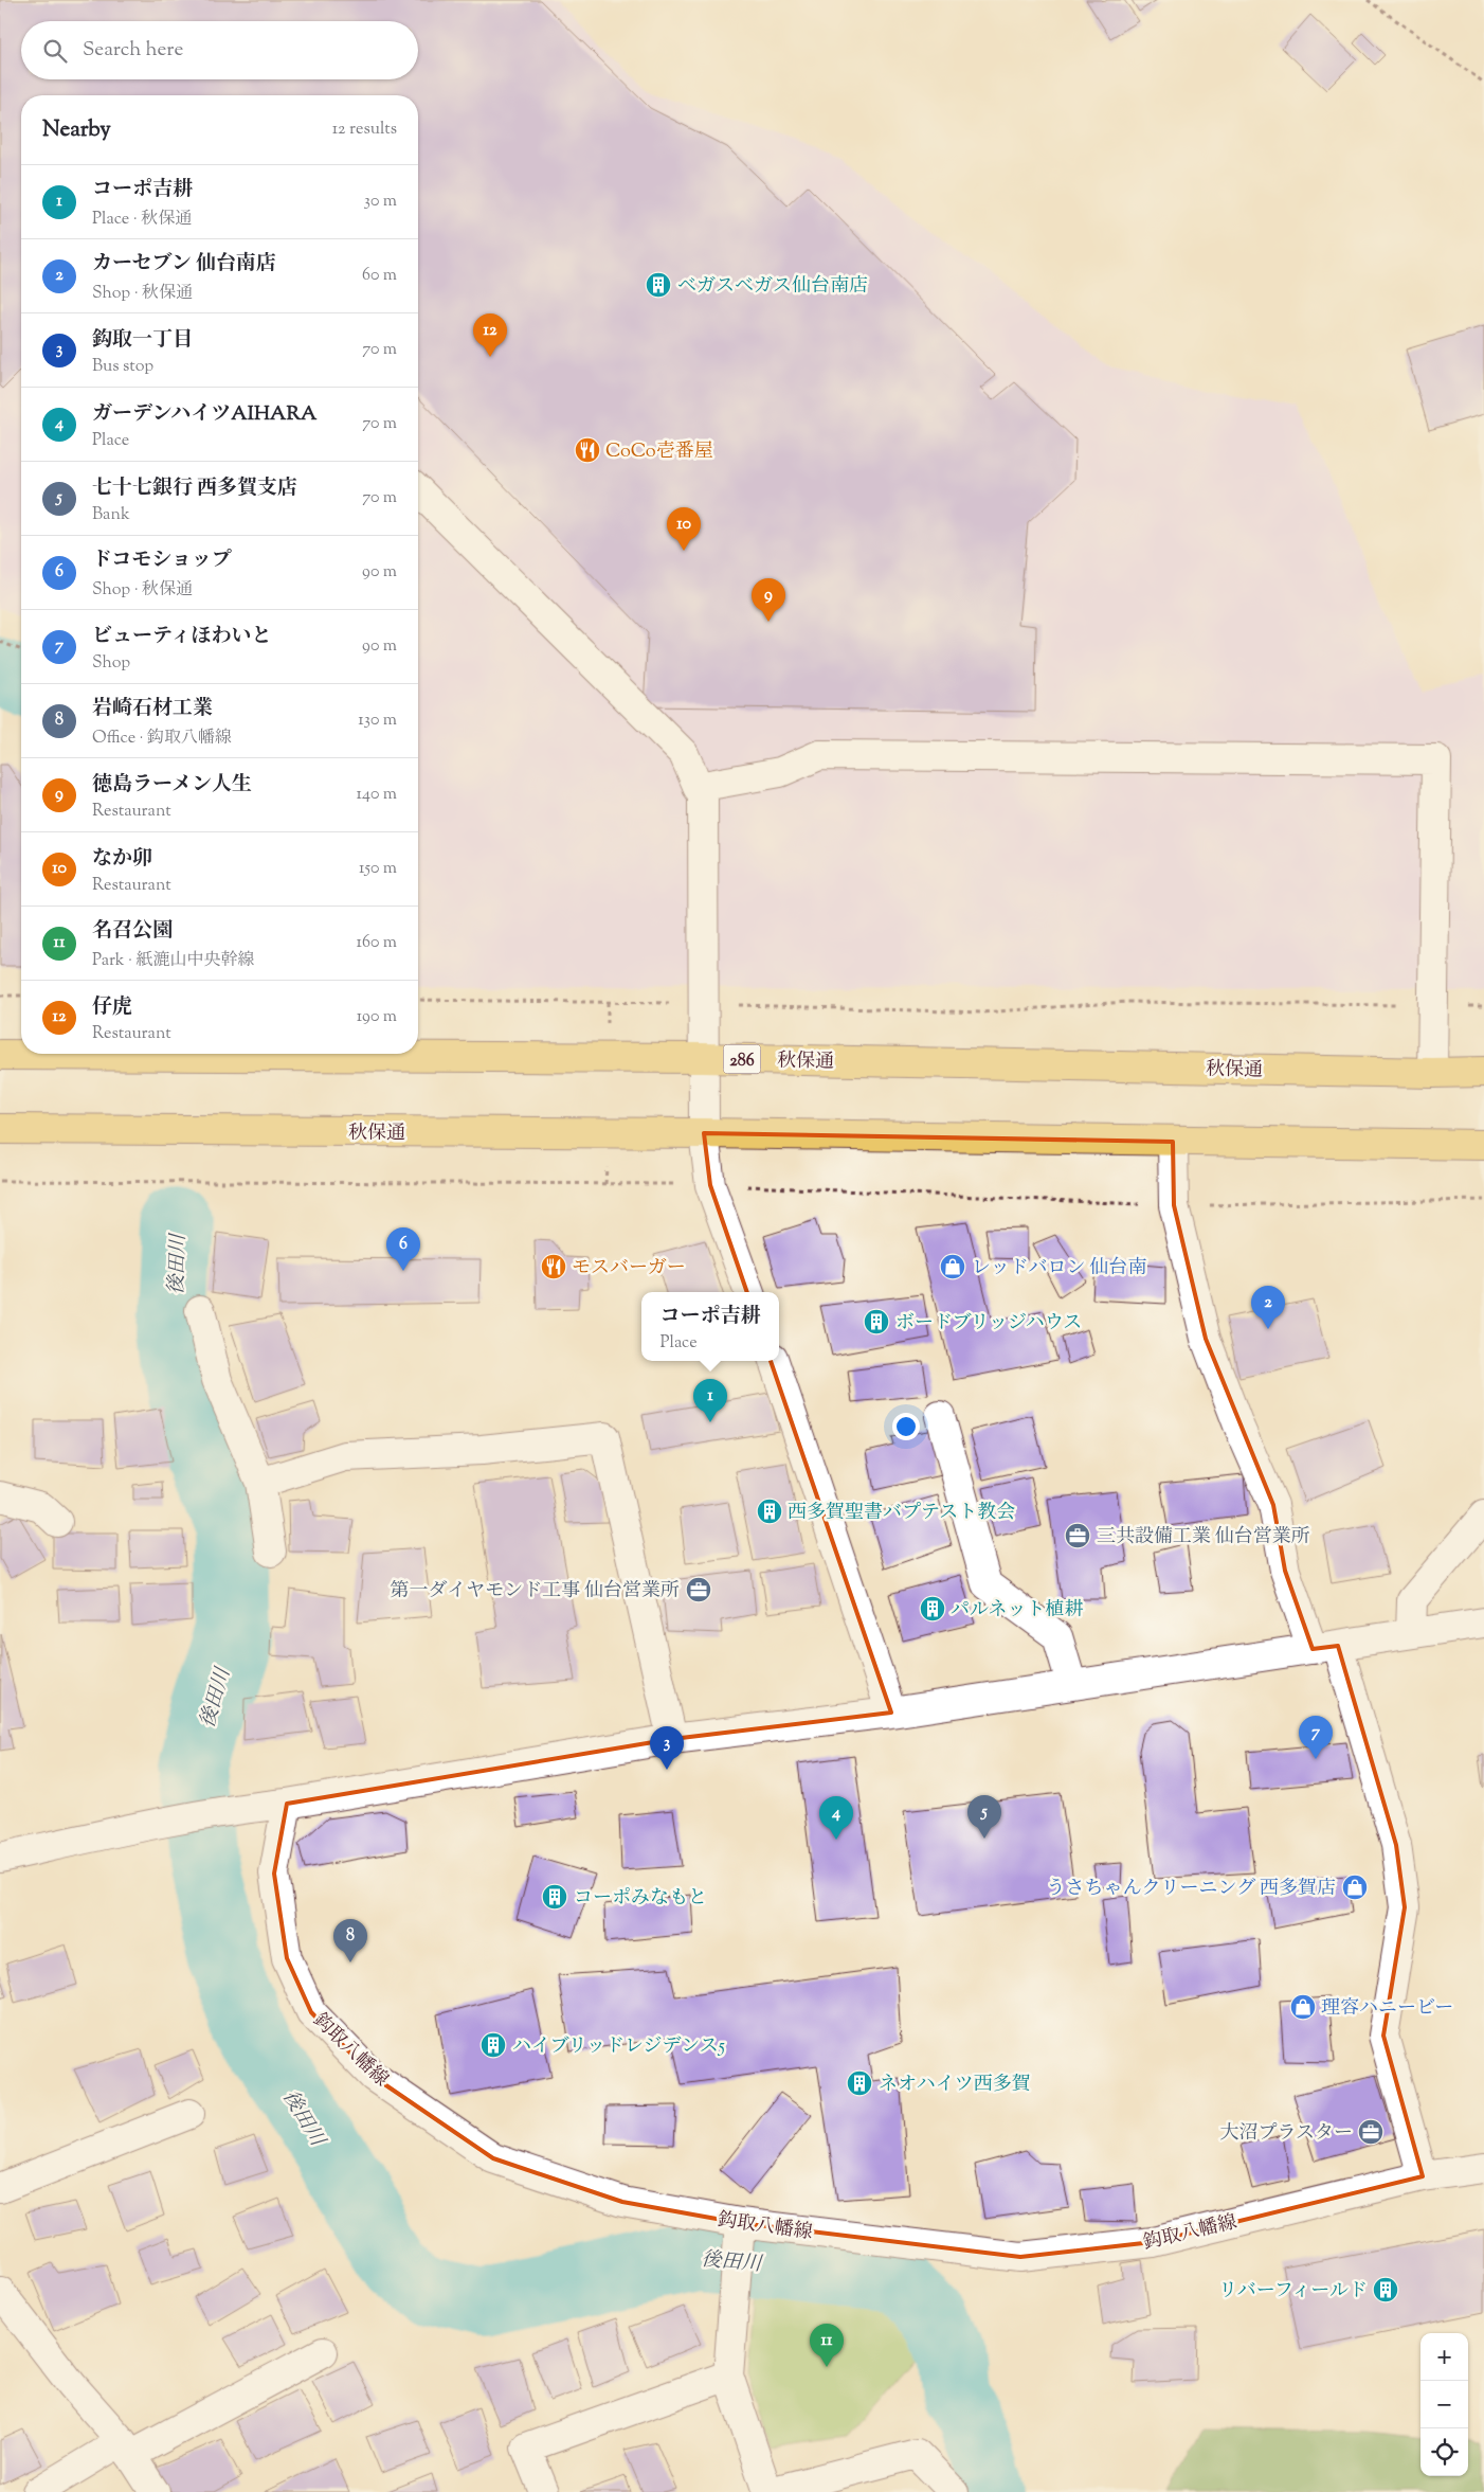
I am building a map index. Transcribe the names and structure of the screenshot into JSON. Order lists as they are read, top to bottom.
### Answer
{
  "streets": {
    "highway": ["286", "秋保通"],
    "street": ["鈎取八幡線"]
  },
  "water": ["後田川"],
  "places": {
    "building": [
      "ベガスベガス仙台南店",
      "ボードブリッジハウス",
      "西多賀聖書バプテスト教会",
      "パルネット植耕",
      "コーポみなもと",
      "ハイブリッドレジデンス5",
      "ネオハイツ西多賀",
      "リバーフィールド"
    ],
    "restaurant": ["CoCo壱番屋", "モスバーガー"],
    "shop": ["レッドバロン 仙台南", "うさちゃんクリーニング 西多賀店", "理容ハニービー"],
    "office": ["三共設備工業 仙台営業所", "第一ダイヤモンド工事 仙台営業所", "大沼プラスター"]
  },
  "page": {
    "search": "Search here",
    "heading": ["Nearby", "12 results"],
    "list": [
      {
        "mark": "1",
        "name": "コーポ吉耕",
        "note": "Place · 秋保通",
        "value": "30 m"
      },
      {
        "mark": "2",
        "name": "カーセブン 仙台南店",
        "note": "Shop · 秋保通",
        "value": "60 m"
      },
      {
        "mark": "3",
        "name": "鈎取一丁目",
        "note": "Bus stop",
        "value": "70 m"
      },
      {
        "mark": "4",
        "name": "ガーデンハイツAIHARA",
        "note": "Place",
        "value": "70 m"
      },
      {
        "mark": "5",
        "name": "七十七銀行 西多賀支店",
        "note": "Bank",
        "value": "70 m"
      },
      {
        "mark": "6",
        "name": "ドコモショップ",
        "note": "Shop · 秋保通",
        "value": "90 m"
      },
      {
        "mark": "7",
        "name": "ビューティほわいと",
        "note": "Shop",
        "value": "90 m"
      },
      {
        "mark": "8",
        "name": "岩崎石材工業",
        "note": "Office · 鈎取八幡線",
        "value": "130 m"
      },
      {
        "mark": "9",
        "name": "徳島ラーメン人生",
        "note": "Restaurant",
        "value": "140 m"
      },
      {
        "mark": "10",
        "name": "なか卯",
        "note": "Restaurant",
        "value": "150 m"
      },
      {
        "mark": "11",
        "name": "名召公園",
        "note": "Park · 紙漉山中央幹線",
        "value": "160 m"
      },
      {
        "mark": "12",
        "name": "仔虎",
        "note": "Restaurant",
        "value": "190 m"
      }
    ],
    "pins": [
      "12",
      "10",
      "9",
      "6",
      "2",
      "1",
      "7",
      "3",
      "5",
      "4",
      "8",
      "11"
    ],
    "popup": ["コーポ吉耕", "Place"],
    "map_buttons": ["+", "−"]
  }
}
